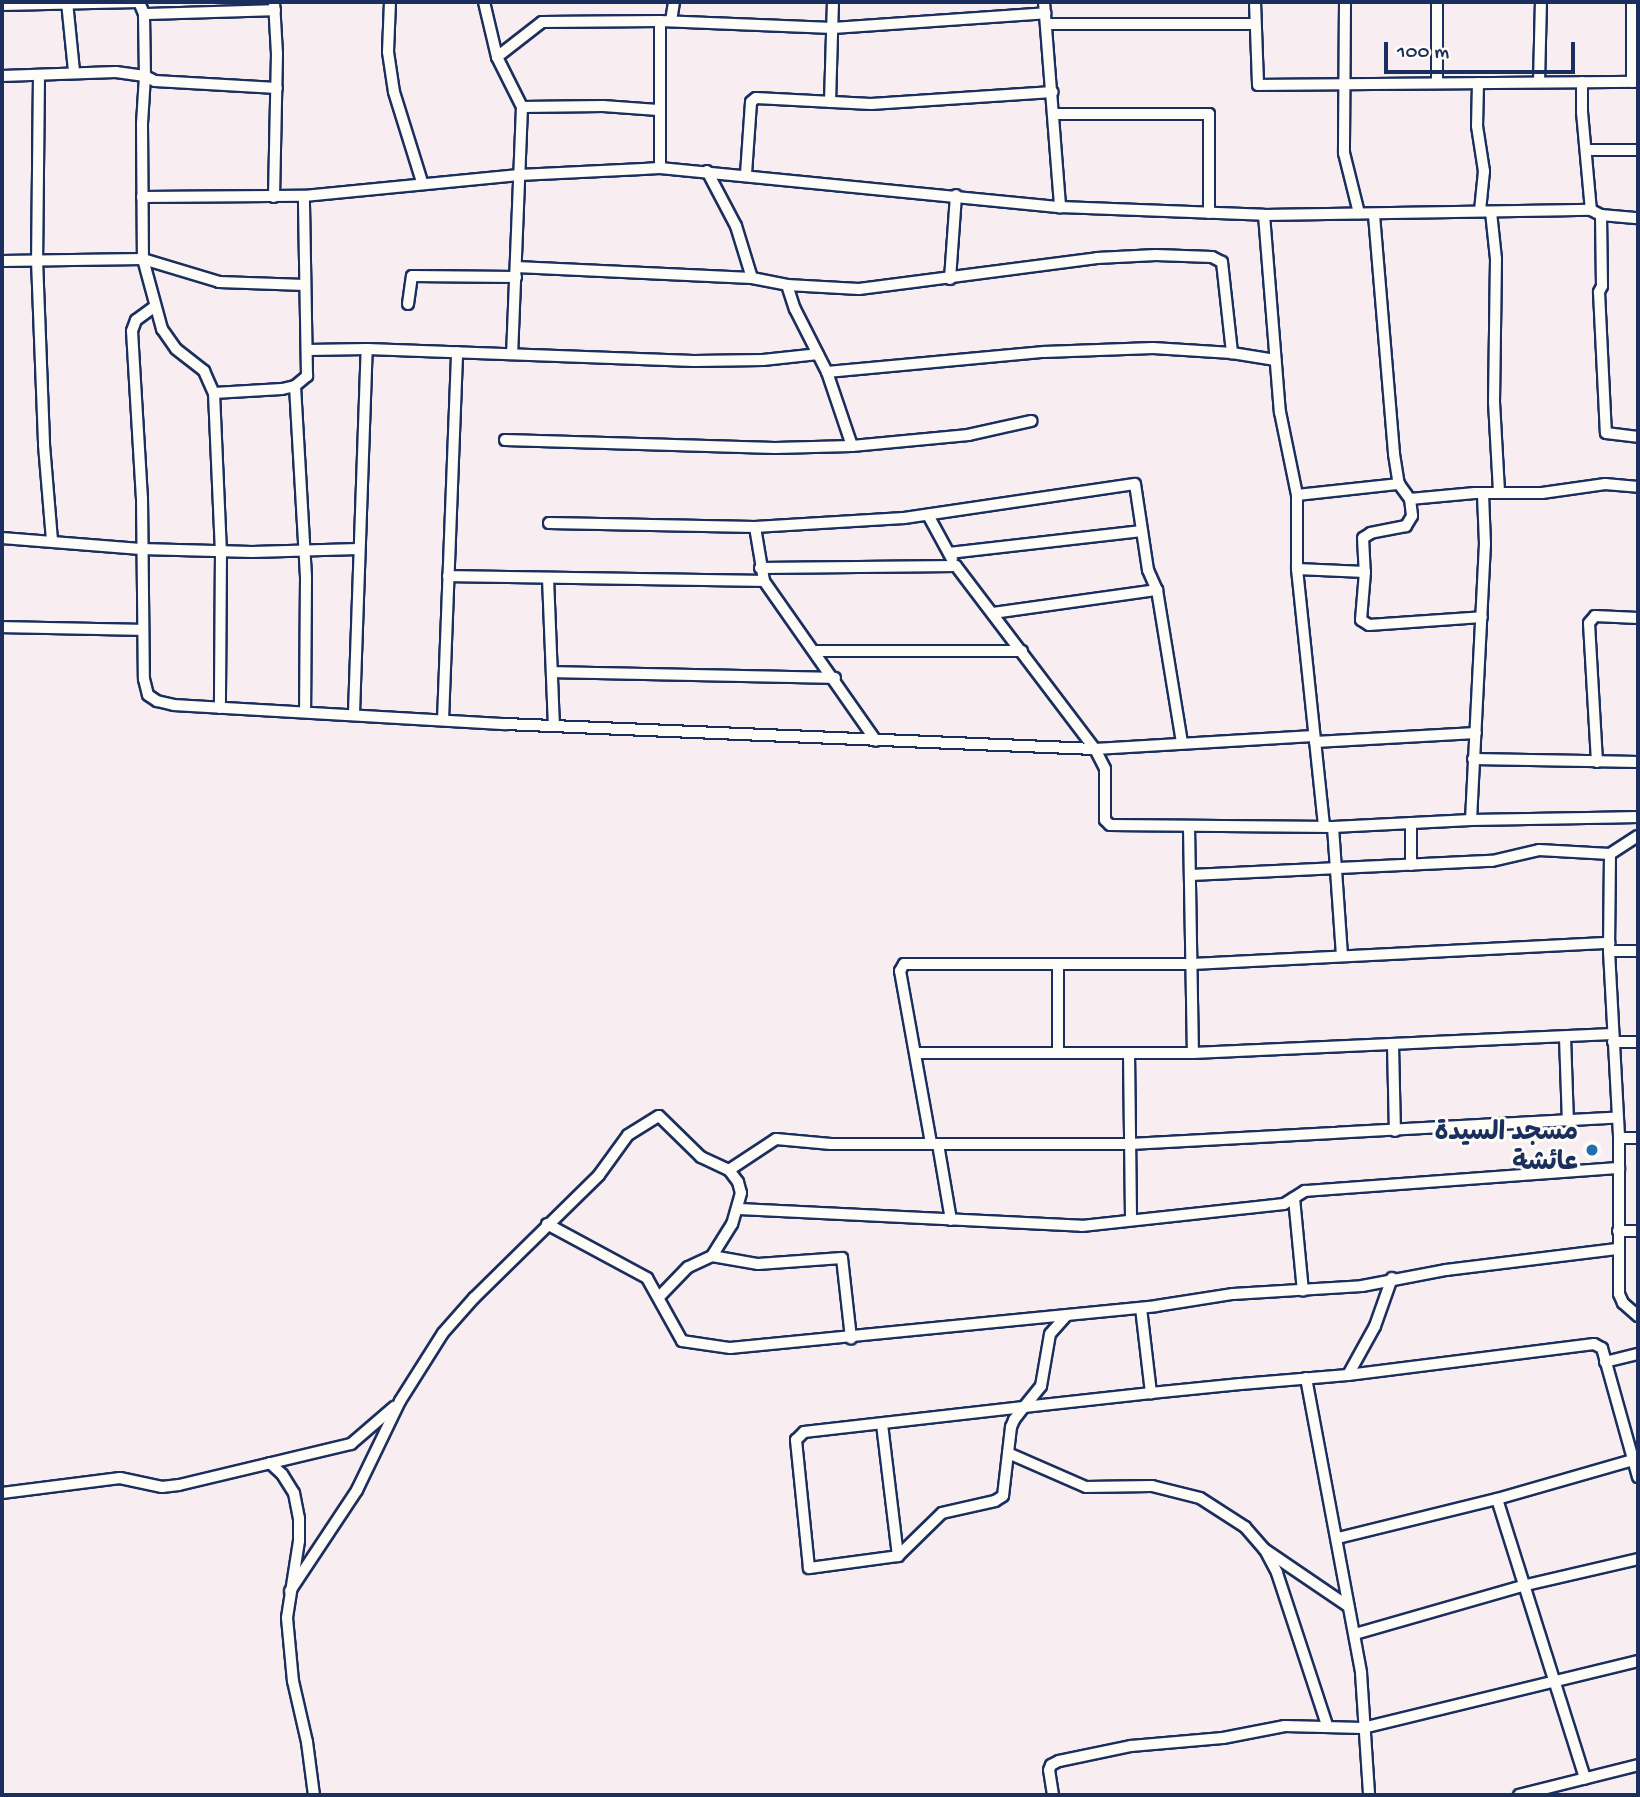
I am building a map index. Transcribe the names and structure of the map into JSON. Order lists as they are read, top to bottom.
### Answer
{
  "places": ["مسجد السيدة عائشة"],
  "scale_bar": "100 m"
}
